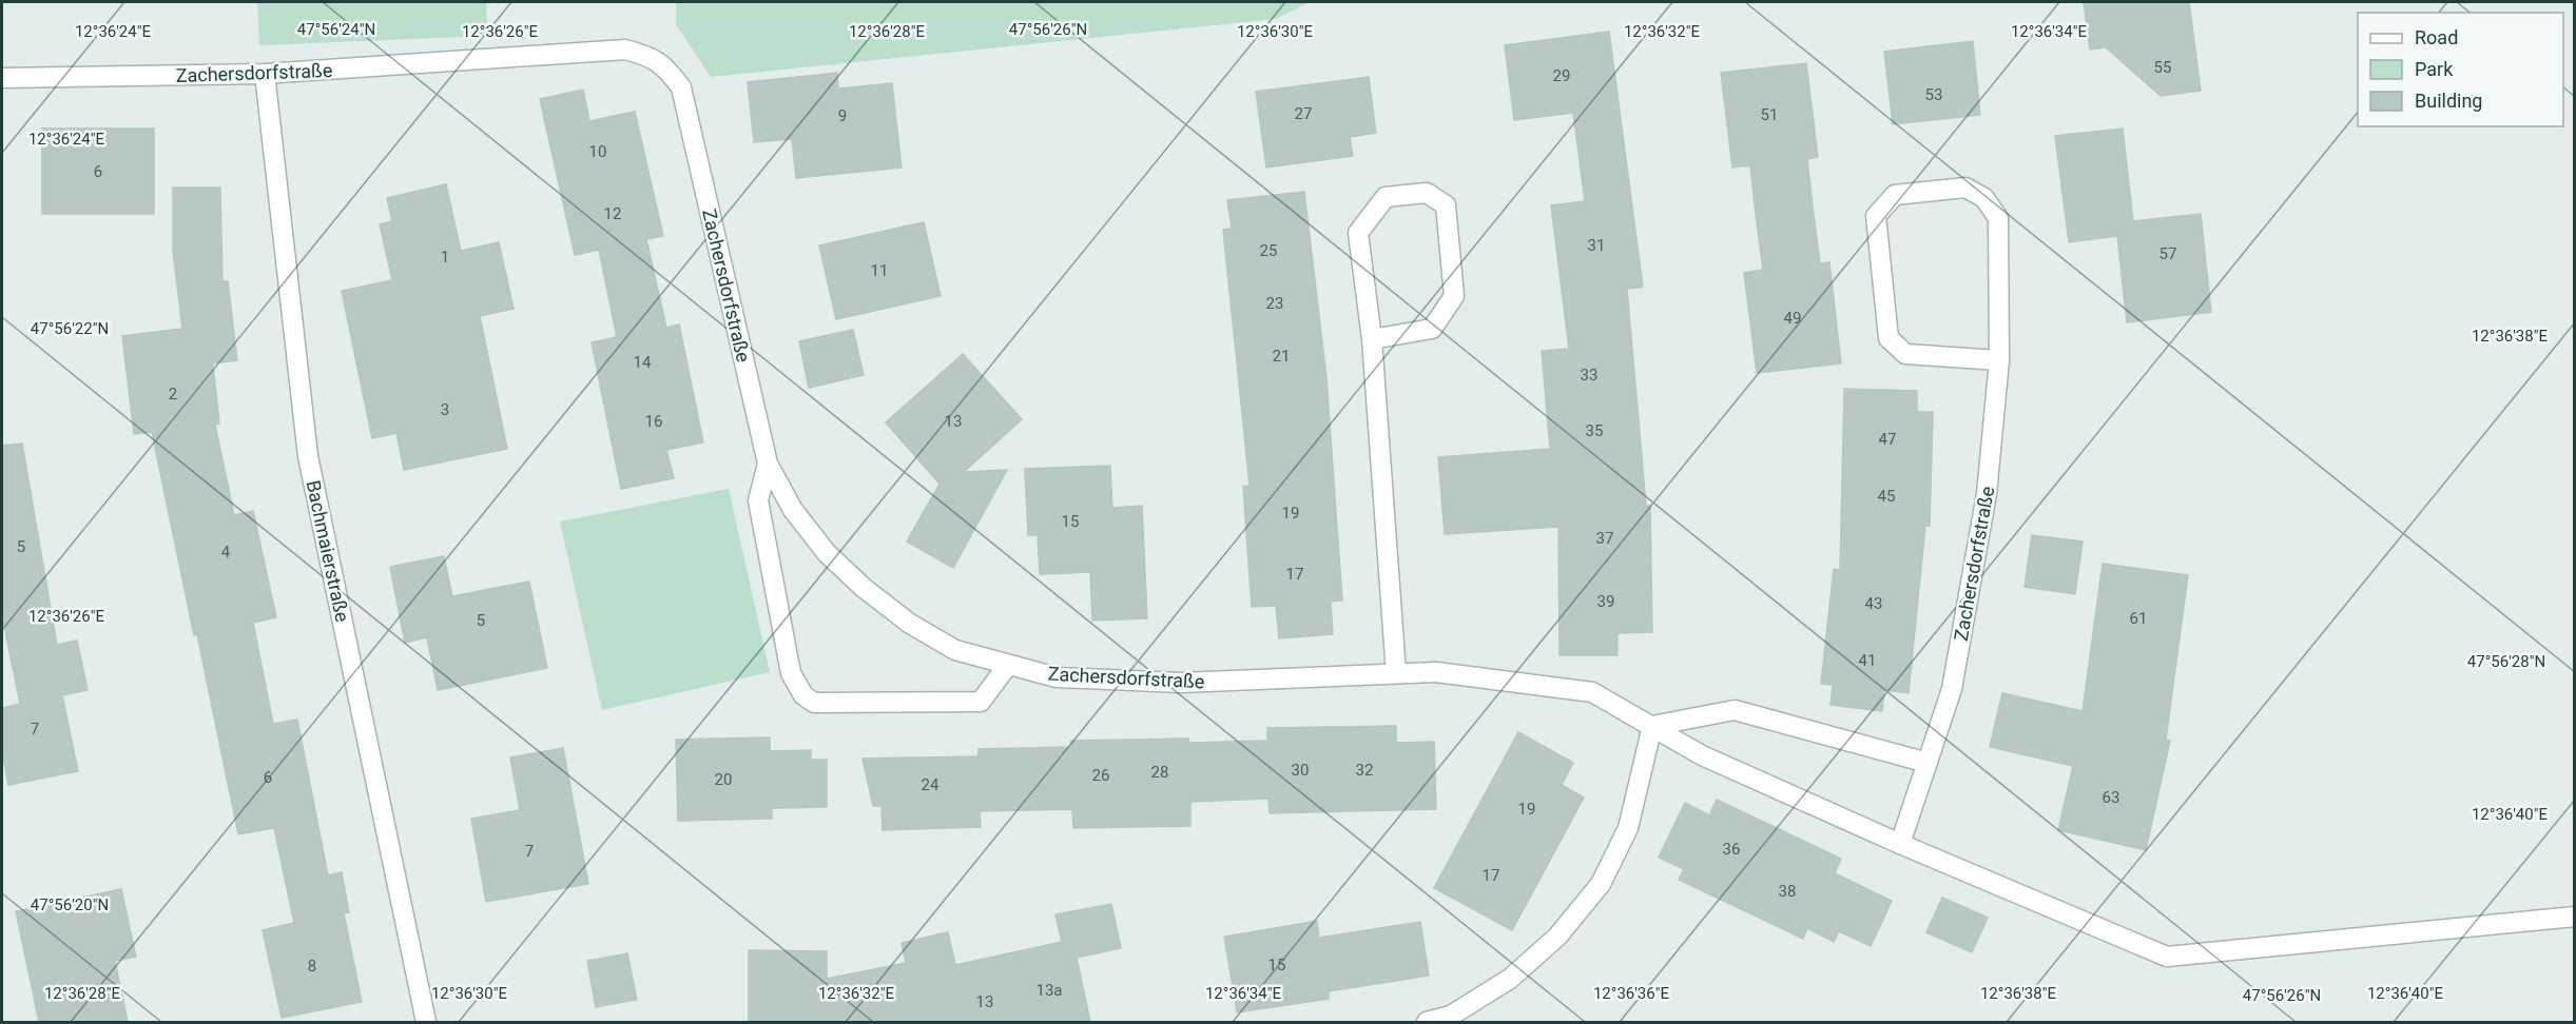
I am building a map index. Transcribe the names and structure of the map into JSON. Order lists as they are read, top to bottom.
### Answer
{
  "streets": {
    "street": ["Zachersdorfstraße", "Bachmaierstraße"]
  },
  "crossings": [
    ["Zachersdorfstraße", "Bachmaierstraße"]
  ],
  "house_numbers": [
    "55",
    "29",
    "53",
    "27",
    "51",
    "9",
    "10",
    "6",
    "12",
    "31",
    "25",
    "57",
    "1",
    "11",
    "23",
    "49",
    "21",
    "14",
    "33",
    "2",
    "3",
    "16",
    "13",
    "35",
    "47",
    "45",
    "19",
    "15",
    "37",
    "5",
    "4",
    "17",
    "39",
    "43",
    "61",
    "5",
    "41",
    "7",
    "30",
    "32",
    "28",
    "26",
    "6",
    "20",
    "24",
    "63",
    "19",
    "36",
    "7",
    "17",
    "38",
    "15",
    "8",
    "13a",
    "13"
  ],
  "legend": ["Road", "Park", "Building"],
  "coordinates": [
    "47°56'24\"N",
    "47°56'26\"N",
    "12°36'24\"E",
    "12°36'26\"E",
    "12°36'28\"E",
    "12°36'30\"E",
    "12°36'32\"E",
    "12°36'34\"E",
    "47°56'22\"N",
    "12°36'38\"E",
    "47°56'28\"N",
    "12°36'40\"E",
    "47°56'20\"N",
    "12°36'36\"E"
  ]
}
